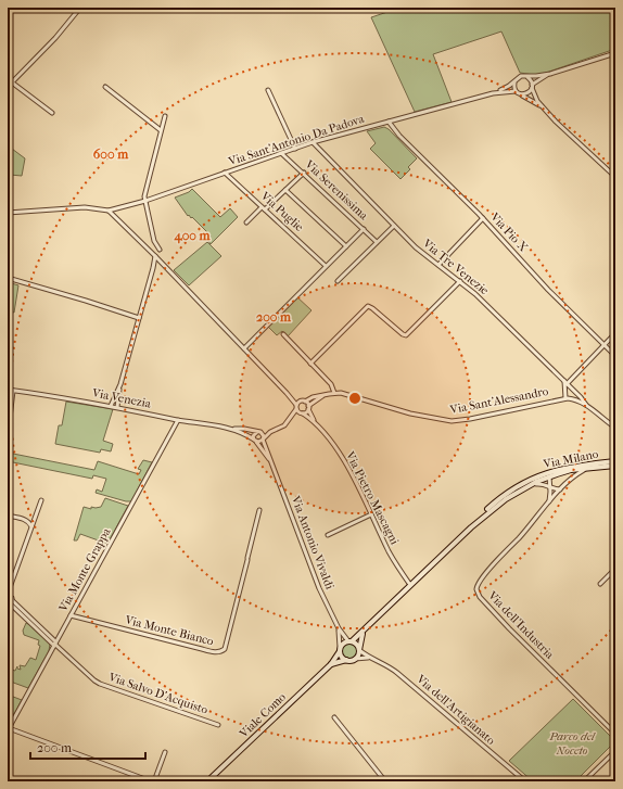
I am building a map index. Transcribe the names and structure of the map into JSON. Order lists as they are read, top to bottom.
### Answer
{
  "streets": {
    "main road": ["Via Milano", "Viale Como"],
    "street": [
      "Via Sant'Antonio Da Padova",
      "Via Serenissima",
      "Via Puglie",
      "Via Pio X",
      "Via Tre Venezie",
      "Via Venezia",
      "Via Sant'Alessandro",
      "Via Pietro Mascagni",
      "Via Antonio Vivaldi",
      "Via Monte Grappa",
      "Via dell'Industria",
      "Via Monte Bianco",
      "Via Salvo D'Acquisto",
      "Via dell'Artigianato"
    ]
  },
  "crossings": [
    ["Via Sant'Antonio Da Padova", "Via Serenissima"],
    ["Via Sant'Antonio Da Padova", "Via Puglie"],
    ["Via Sant'Antonio Da Padova", "Via Pio X"],
    ["Via Sant'Antonio Da Padova", "Via Tre Venezie"],
    ["Via Venezia", "Via Antonio Vivaldi"],
    ["Via Venezia", "Via Monte Grappa"],
    ["Via Sant'Alessandro", "Via Pietro Mascagni"],
    ["Via Milano", "Via Pietro Mascagni"],
    ["Via Milano", "Via dell'Artigianato"],
    ["Via Monte Grappa", "Via Monte Bianco"],
    ["Via Monte Grappa", "Via Salvo D'Acquisto"]
  ],
  "parks": ["Parco del Noceto"],
  "scale_bar": "200 m",
  "rings": ["600 m", "400 m", "200 m"]
}
